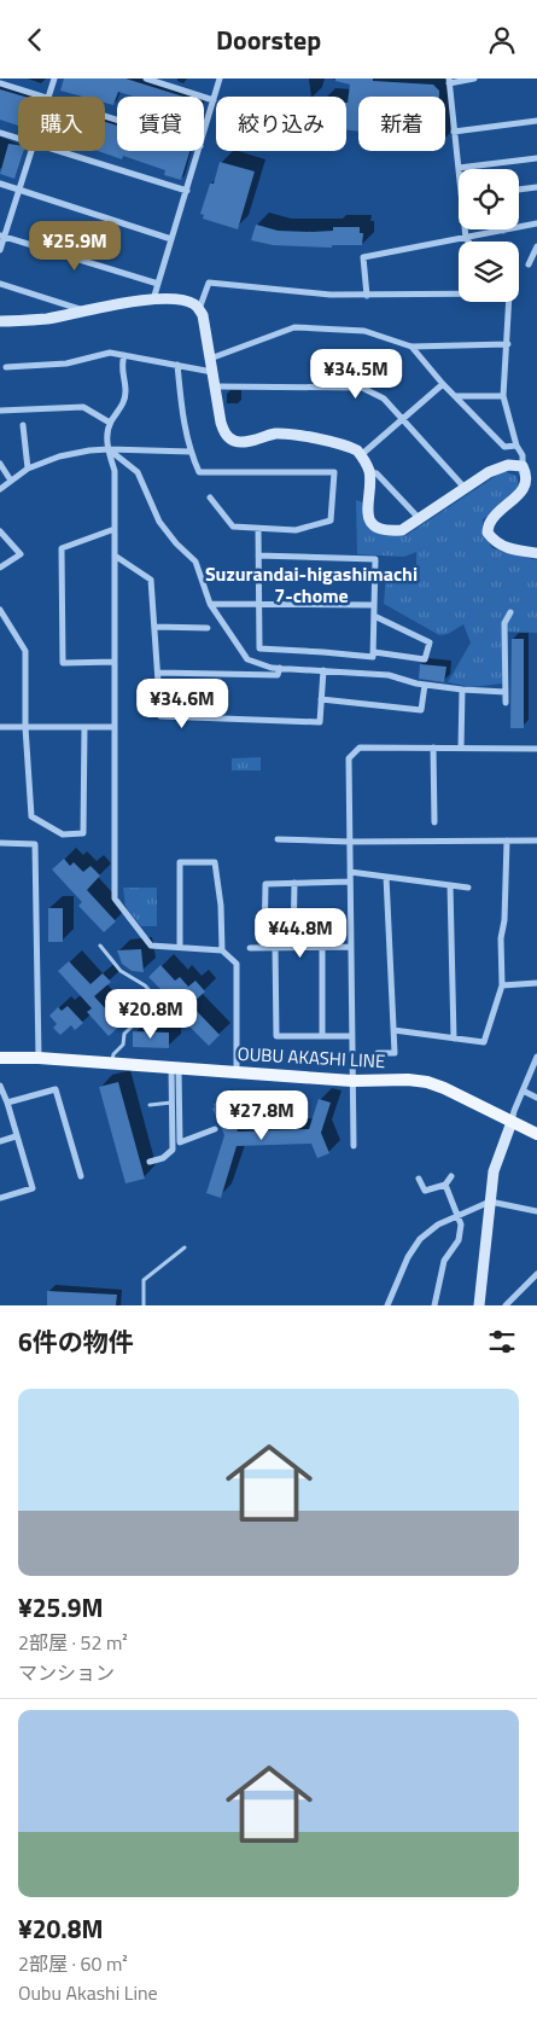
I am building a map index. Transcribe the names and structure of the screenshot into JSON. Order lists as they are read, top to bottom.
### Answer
{
  "streets": {
    "main road": ["OUBU AKASHI LINE"]
  },
  "districts": ["Suzurandai-higashimachi 7-chome"],
  "page": {
    "header": "Doorstep",
    "chip": [
      "購入",
      "賃貸",
      "絞り込み",
      "新着"
    ],
    "price": [
      "¥25.9M",
      "¥34.5M",
      "¥34.6M",
      "¥44.8M",
      "¥20.8M",
      "¥27.8M"
    ],
    "heading": "6件の物件",
    "list": [
      {
        "name": "¥25.9M",
        "note": "2部屋 · 52 m² · マンション"
      },
      {
        "name": "¥20.8M",
        "note": "2部屋 · 60 m² · Oubu Akashi Line"
      }
    ]
  }
}
